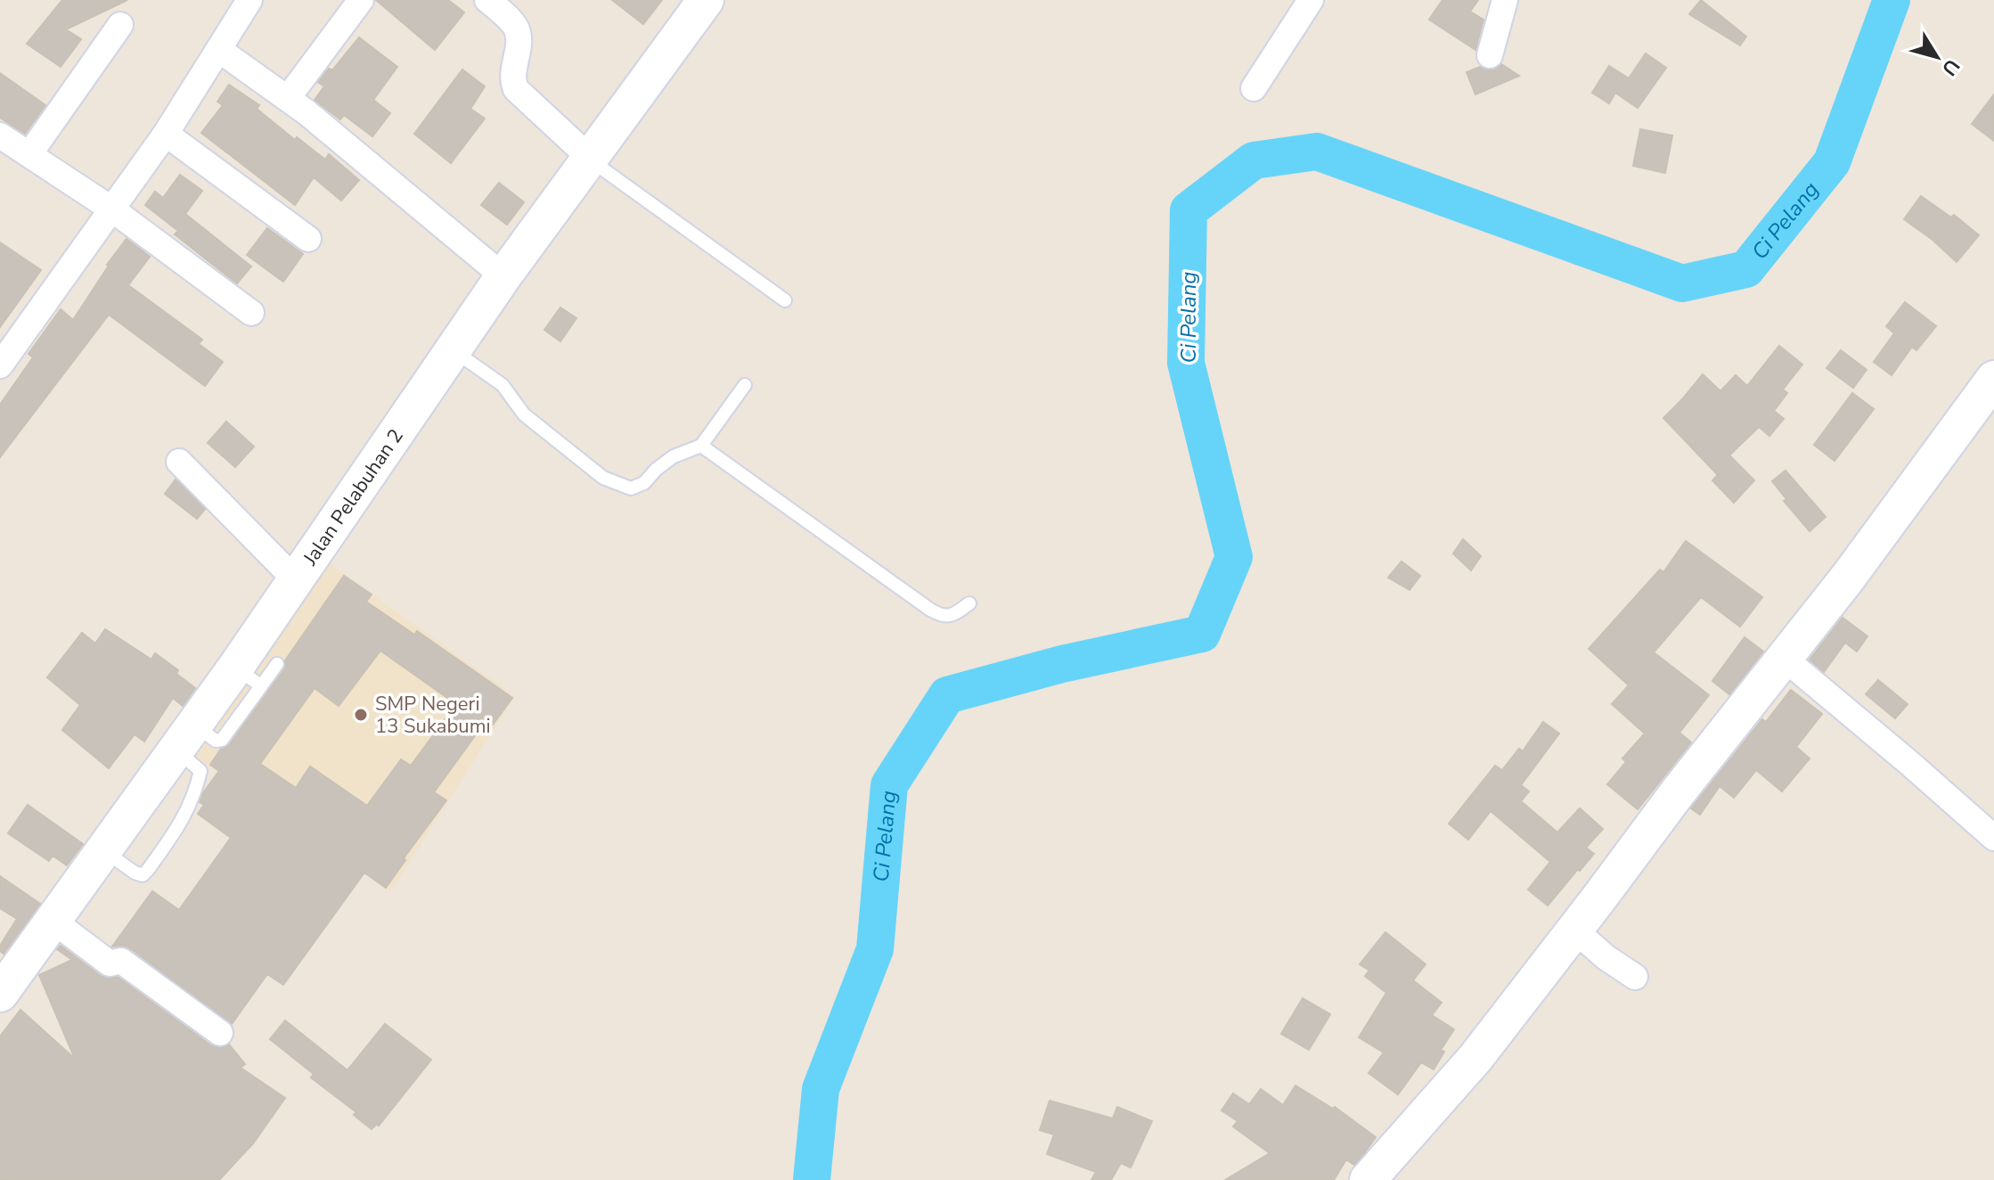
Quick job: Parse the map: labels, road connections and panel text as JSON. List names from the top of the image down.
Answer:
{
  "streets": {
    "main road": ["Jalan Pelabuhan 2"]
  },
  "water": ["Ci Pelang"],
  "places": ["SMP Negeri 13 Sukabumi"],
  "north": "bottom right"
}
